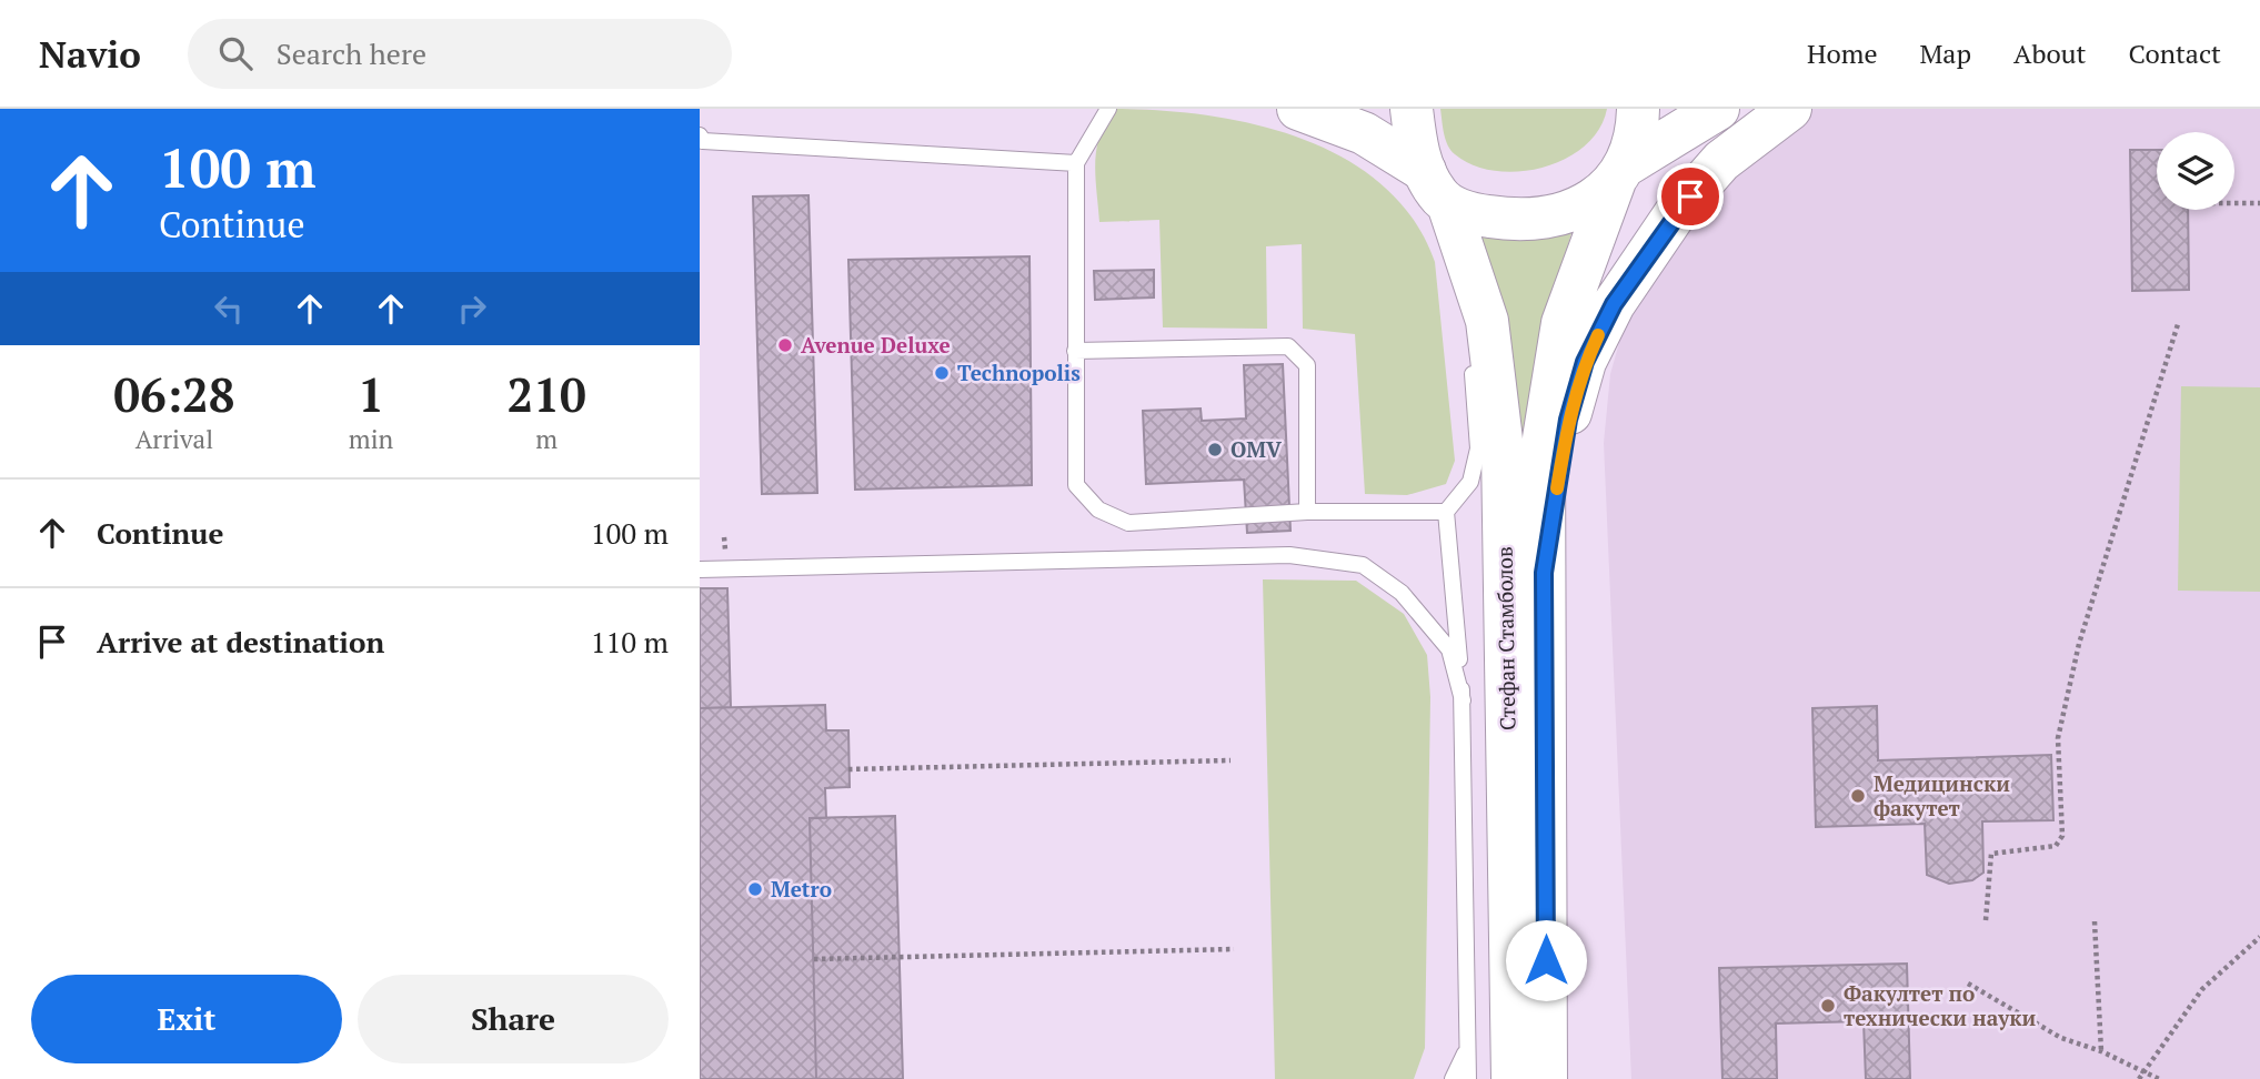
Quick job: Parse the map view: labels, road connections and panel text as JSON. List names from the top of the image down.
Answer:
{
  "streets": {
    "main road": ["Стефан Стамболов"]
  },
  "places": [
    "Avenue Deluxe",
    "Technopolis",
    "OMV",
    "Медицински факутет",
    "Metro",
    "Факултет по технически науки"
  ],
  "page": {
    "header": "Navio",
    "search": "Search here",
    "nav": [
      "Home",
      "Map",
      "About",
      "Contact"
    ],
    "turn": ["100 m", "Continue"],
    "eta": [
      "06:28",
      "Arrival",
      "1",
      "min",
      "210",
      "m"
    ],
    "list": [
      {
        "name": "Continue",
        "value": "100 m"
      },
      {
        "name": "Arrive at destination",
        "value": "110 m"
      }
    ],
    "buttons": ["Exit", "Share"]
  }
}
